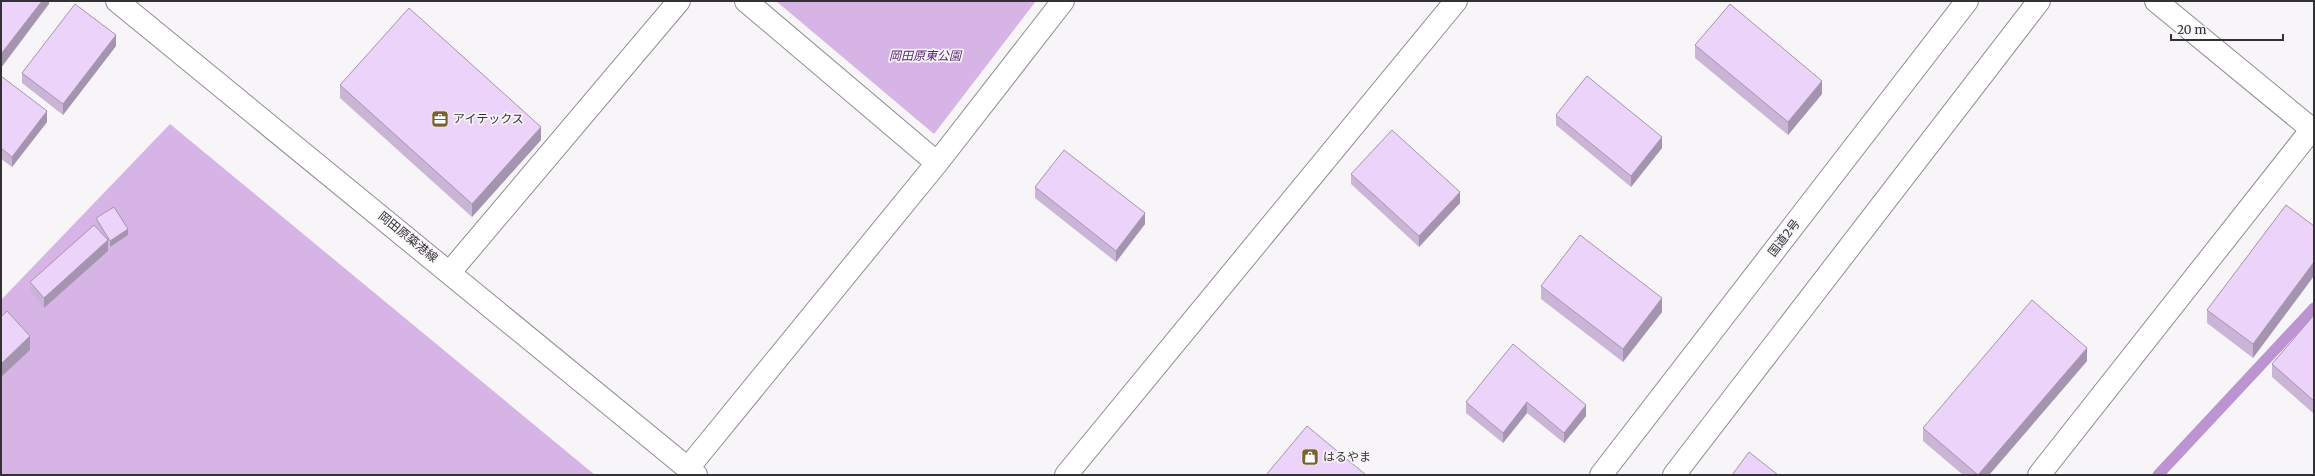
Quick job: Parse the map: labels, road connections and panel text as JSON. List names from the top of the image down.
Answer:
{
  "streets": {
    "main road": ["岡田原築港線", "国道2号"]
  },
  "parks": ["岡田原東公園"],
  "places": {
    "office": ["アイテックス"],
    "shop": ["はるやま"]
  },
  "scale_bar": "20 m"
}
